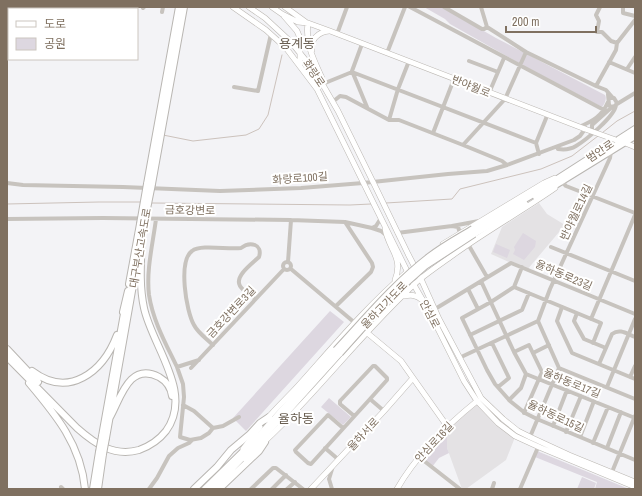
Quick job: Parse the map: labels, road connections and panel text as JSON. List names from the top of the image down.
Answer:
{
  "streets": {
    "highway": ["범안로", "대구부산고속도로", "율하고가도로"],
    "main road": [
      "화랑로",
      "반야월로",
      "안심로",
      "율하서로",
      "안심로16길"
    ],
    "street": [
      "화랑로100길",
      "금호강변로",
      "반야월로14길",
      "율하동로23길",
      "금호강변로3길",
      "율하동로17길",
      "율하동로15길"
    ]
  },
  "crossings": [
    ["화랑로", "안심로"],
    ["반야월로", "범안로"],
    ["반야월로", "화랑로100길"],
    ["범안로", "반야월로14길"],
    ["범안로", "율하고가도로"],
    ["화랑로100길", "안심로"],
    ["반야월로14길", "율하동로23길"],
    ["율하동로23길", "안심로"],
    ["율하동로23길", "율하동로17길"],
    ["안심로", "안심로16길"]
  ],
  "districts": ["용계동", "율하동"],
  "legend": ["도로", "공원"],
  "scale_bar": "200 m"
}
